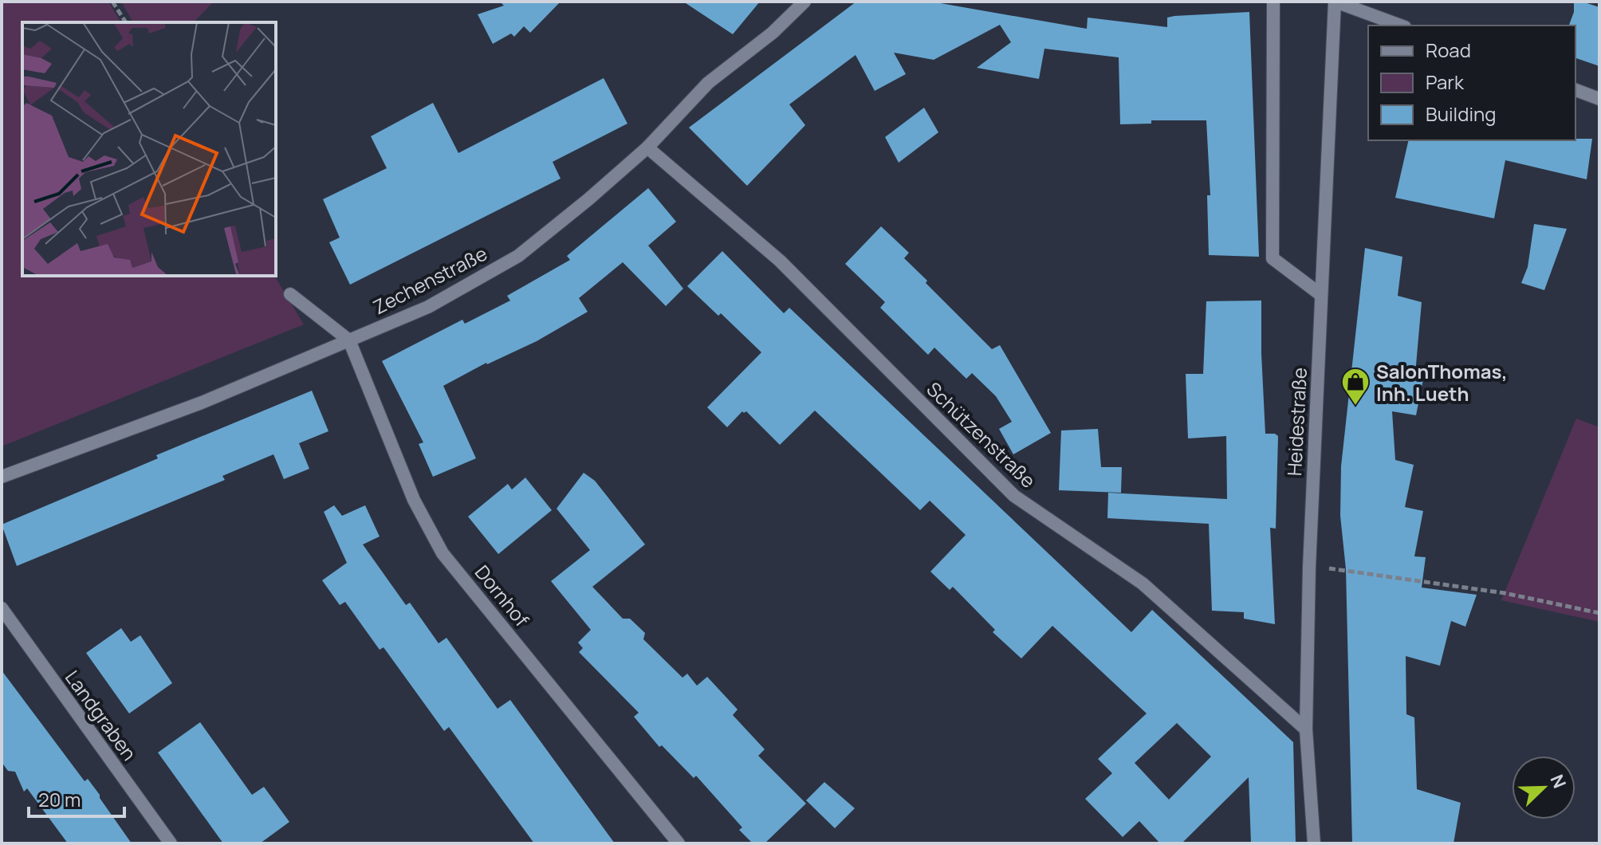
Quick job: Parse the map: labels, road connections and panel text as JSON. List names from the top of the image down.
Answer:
{
  "streets": {
    "street": [
      "Zechenstraße",
      "Heidestraße",
      "Schützenstraße",
      "Dornhof",
      "Landgraben"
    ]
  },
  "crossings": [
    ["Zechenstraße", "Schützenstraße"],
    ["Zechenstraße", "Dornhof"],
    ["Heidestraße", "Schützenstraße"]
  ],
  "places": {
    "shop": ["SalonThomas, Inh. Lueth"]
  },
  "legend": ["Road", "Park", "Building"],
  "scale_bar": "20 m",
  "north": "top right"
}
